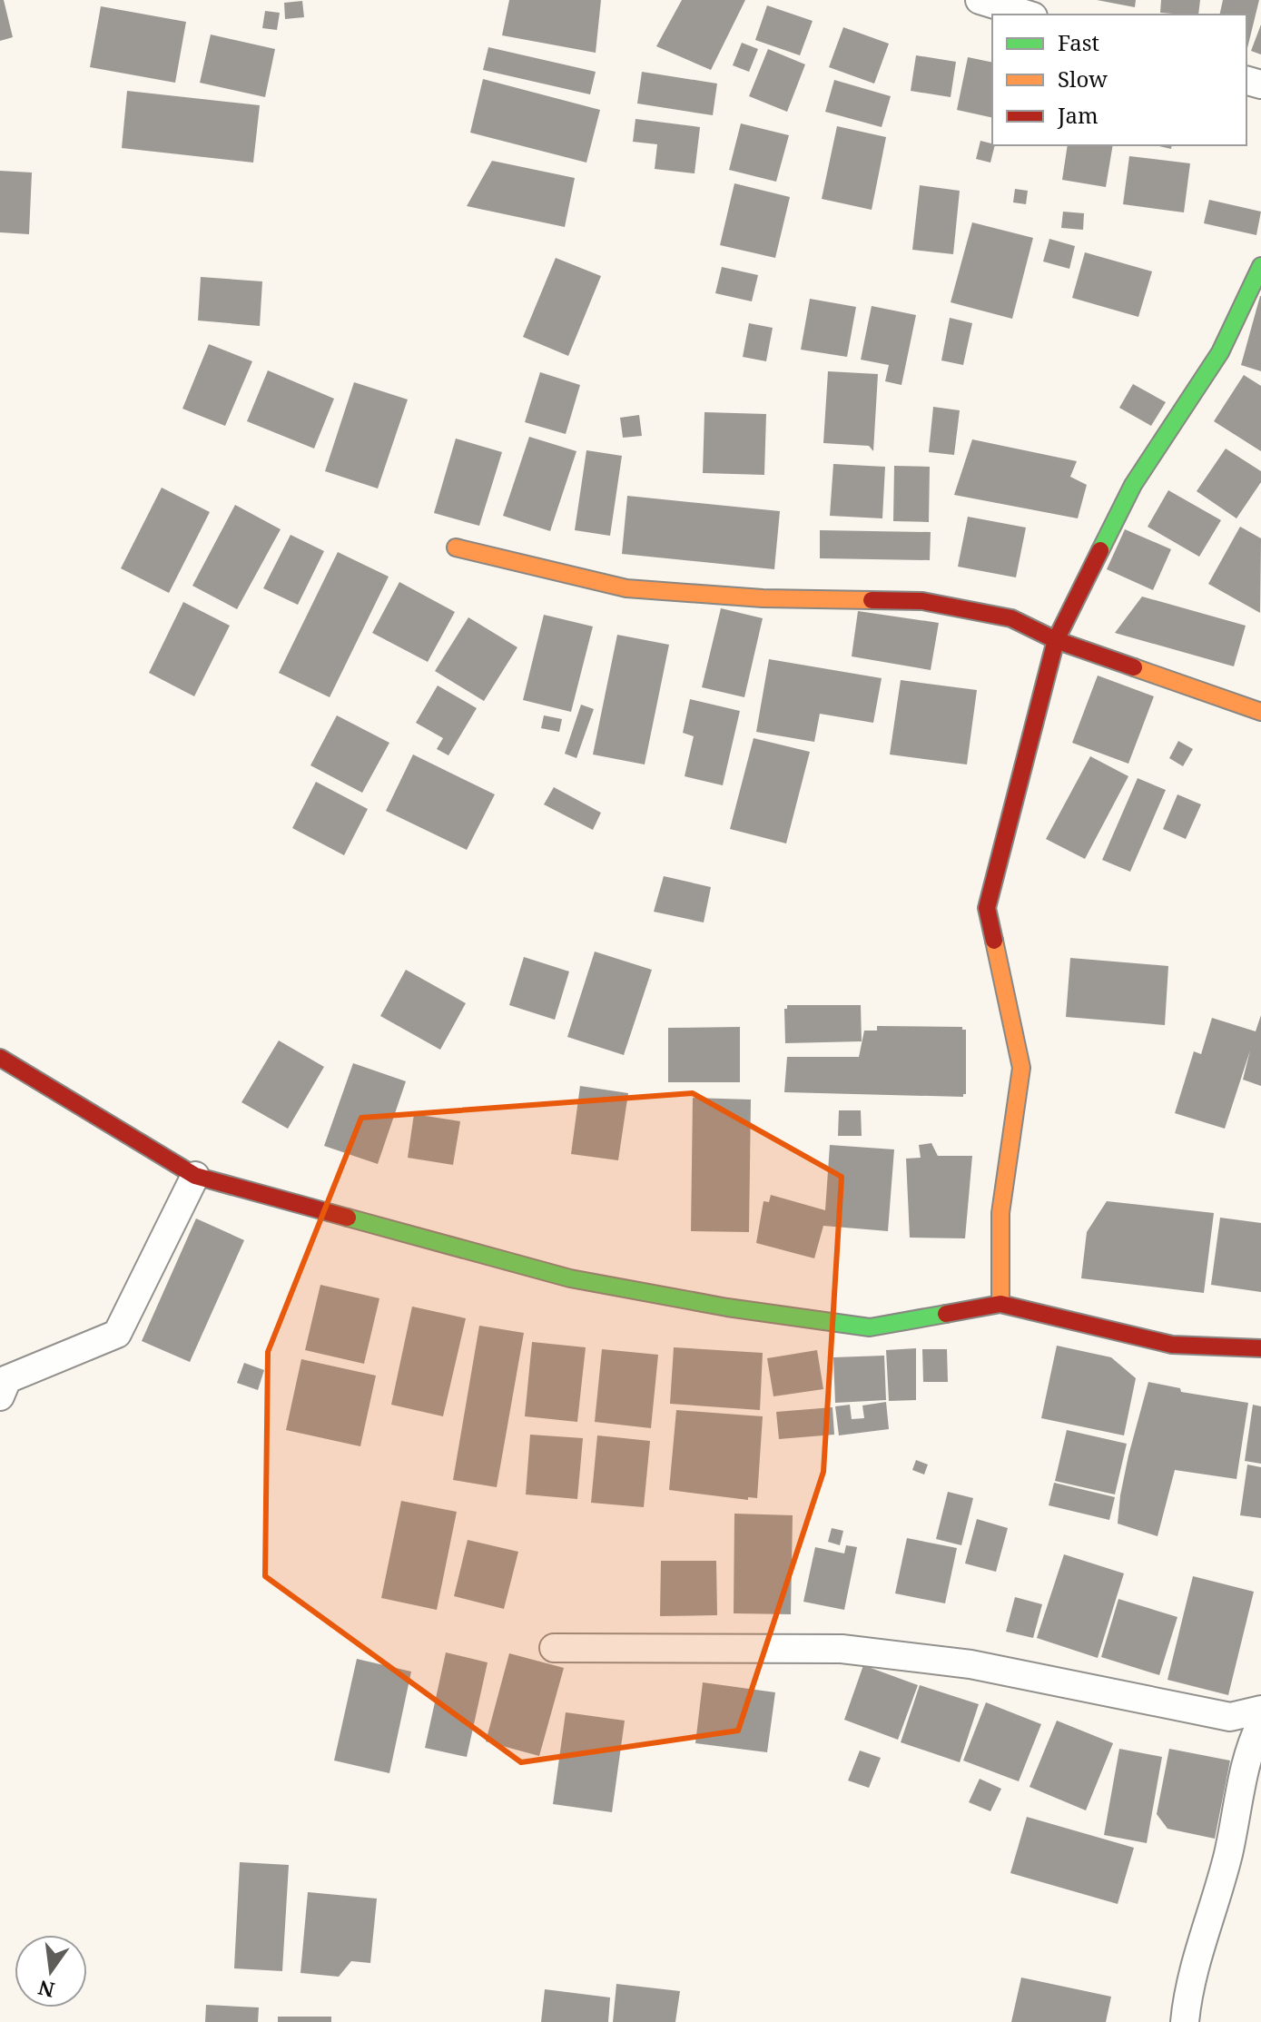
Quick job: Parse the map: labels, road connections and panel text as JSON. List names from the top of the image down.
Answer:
{
  "legend": ["Fast", "Slow", "Jam"],
  "north": "bottom"
}
